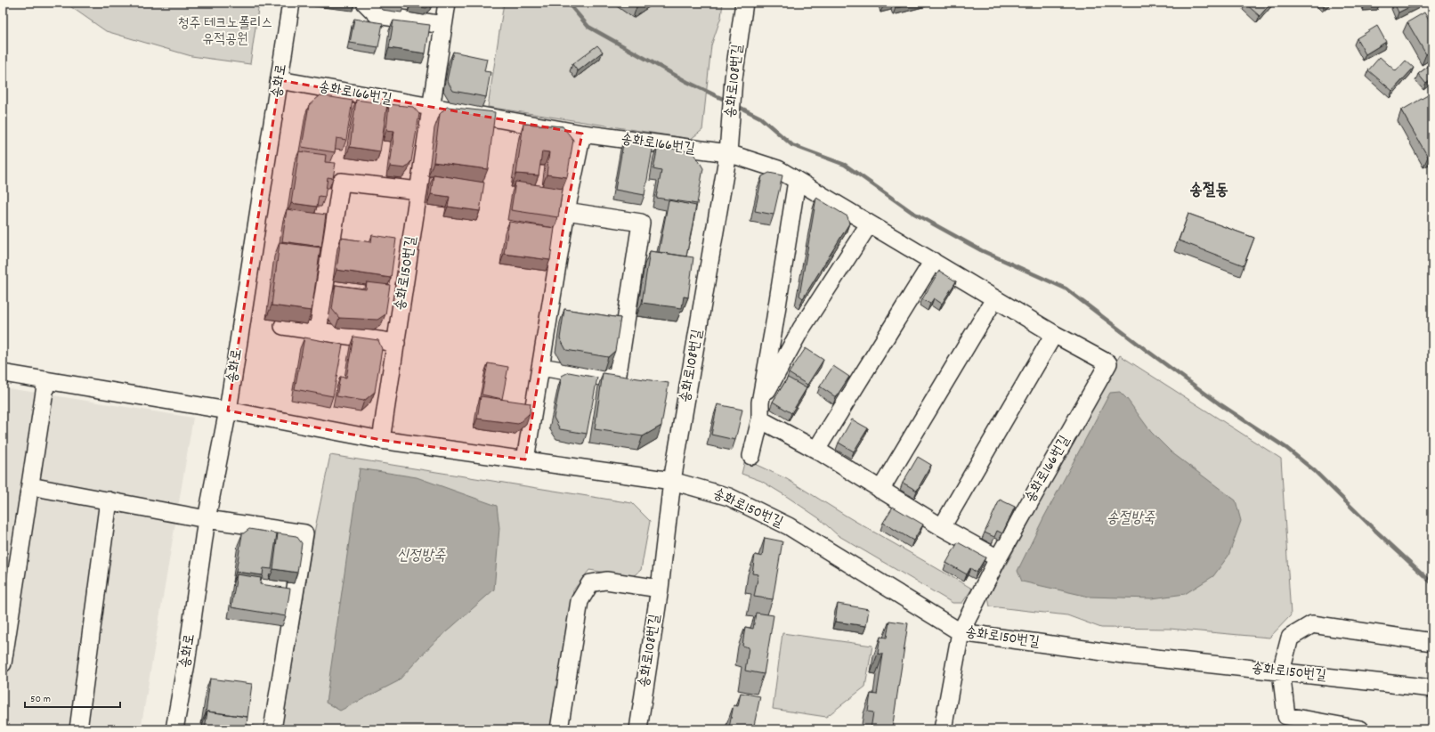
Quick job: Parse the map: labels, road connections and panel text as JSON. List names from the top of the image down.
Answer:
{
  "streets": {
    "street": [
      "송화로",
      "송화로108번길",
      "송화로166번길",
      "송화로150번길"
    ]
  },
  "crossings": [
    ["송화로", "송화로166번길"],
    ["송화로", "송화로150번길"],
    ["송화로108번길", "송화로166번길"],
    ["송화로108번길", "송화로150번길"],
    ["송화로166번길", "송화로150번길"]
  ],
  "districts": ["송절동"],
  "water": ["송절방죽", "신정방죽"],
  "parks": ["청주 테크노폴리스 유적공원"],
  "scale_bar": "50 m"
}
